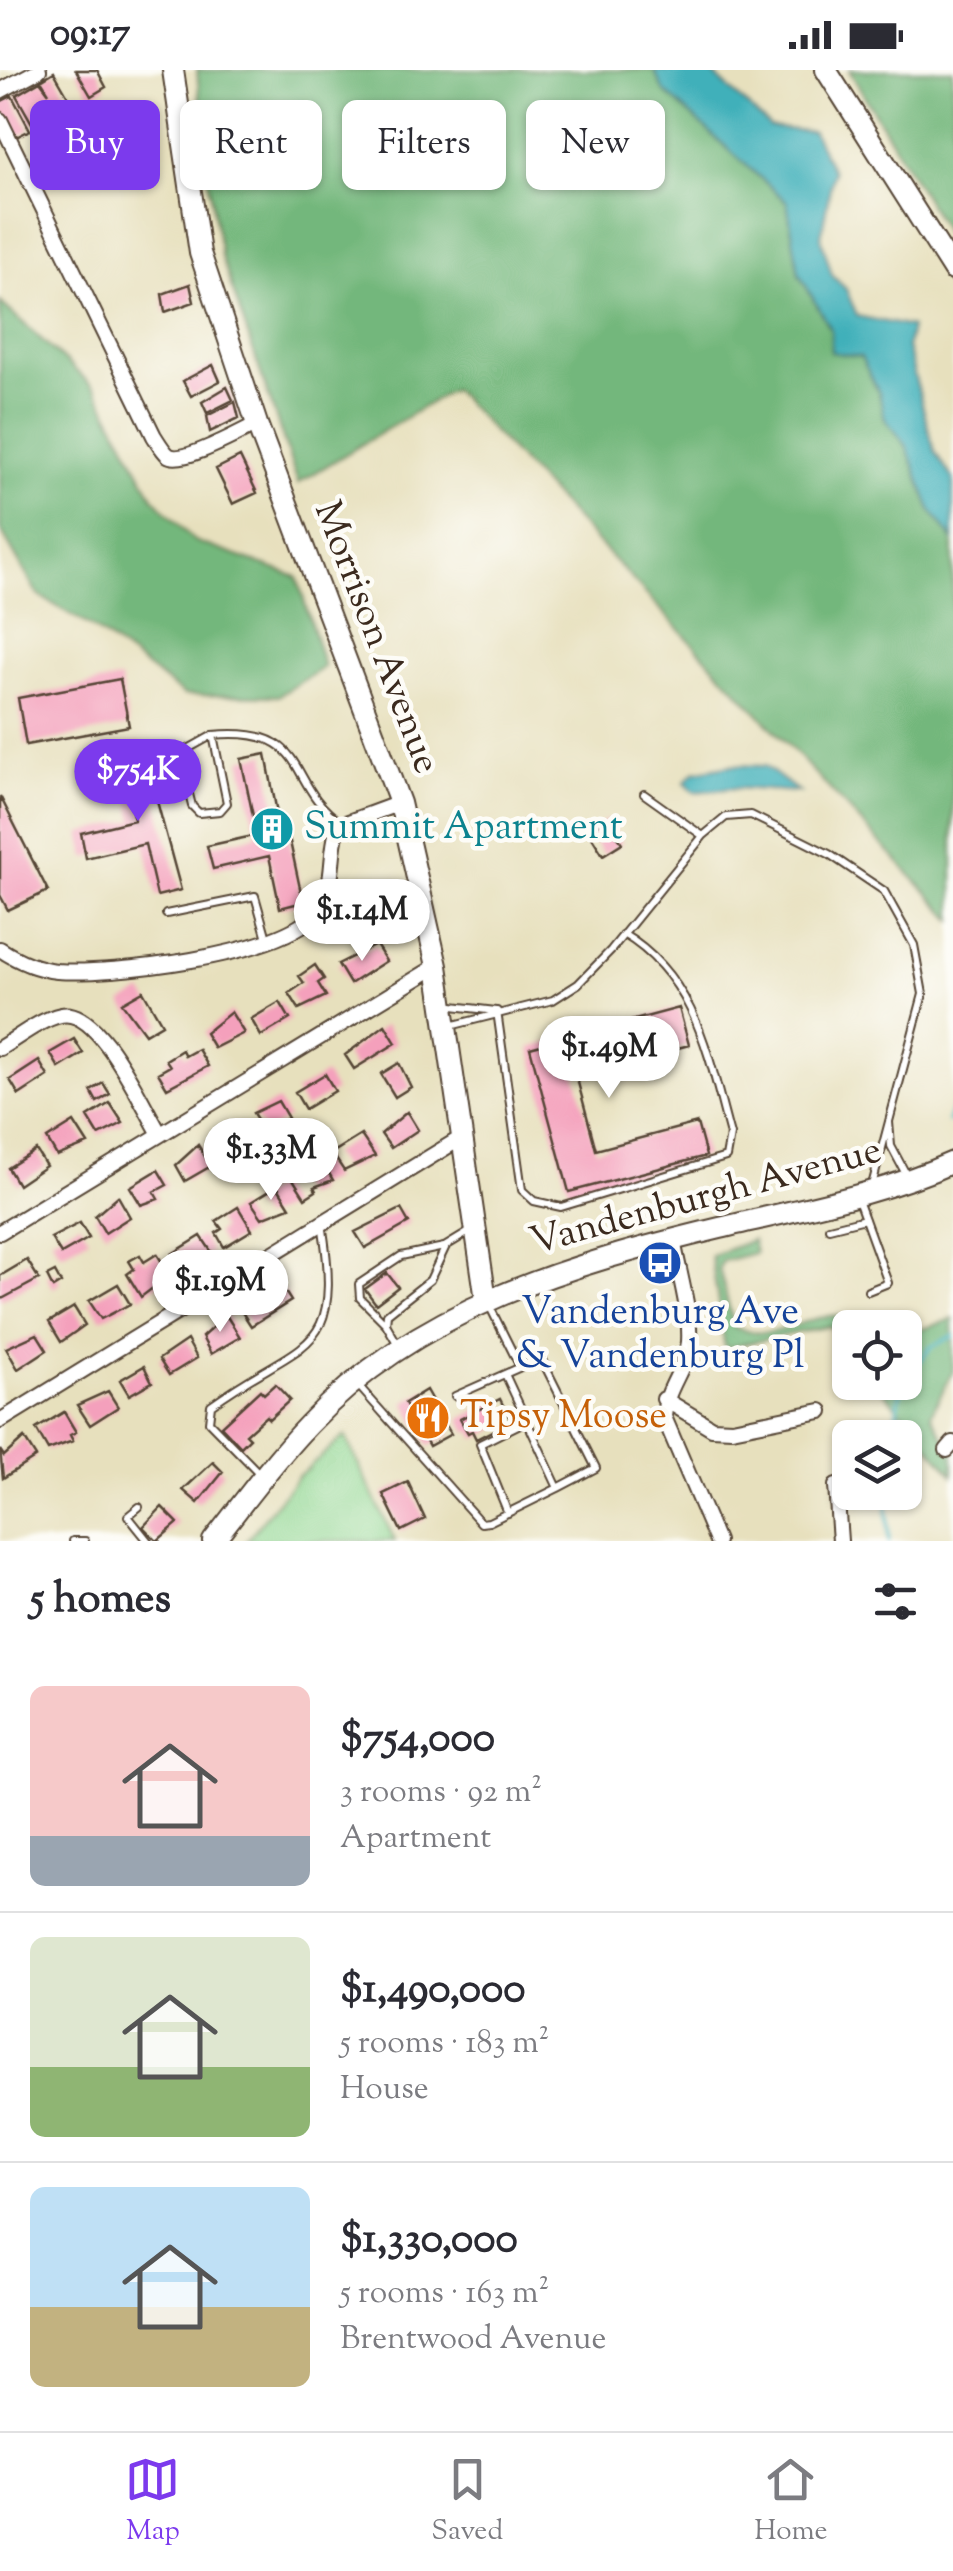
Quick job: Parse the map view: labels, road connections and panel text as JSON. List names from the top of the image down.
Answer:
{
  "streets": {
    "street": ["Morrison Avenue", "Vandenburgh Avenue"]
  },
  "crossings": [
    ["Morrison Avenue", "Vandenburgh Avenue"]
  ],
  "places": {
    "building": ["Summit Apartment"],
    "bus stop": ["Vandenburg Ave & Vandenburg Pl"],
    "restaurant": ["Tipsy Moose"]
  },
  "page": {
    "status": "09:17",
    "chip": [
      "Buy",
      "Rent",
      "Filters",
      "New"
    ],
    "price": [
      "$754K",
      "$1.14M",
      "$1.49M",
      "$1.33M",
      "$1.19M"
    ],
    "heading": "5 homes",
    "list": [
      {
        "name": "$754,000",
        "note": "3 rooms · 92 m² · Apartment"
      },
      {
        "name": "$1,490,000",
        "note": "5 rooms · 183 m² · House"
      },
      {
        "name": "$1,330,000",
        "note": "5 rooms · 163 m² · Brentwood Avenue"
      }
    ],
    "tabs": ["Map", "Saved", "Home"]
  }
}
